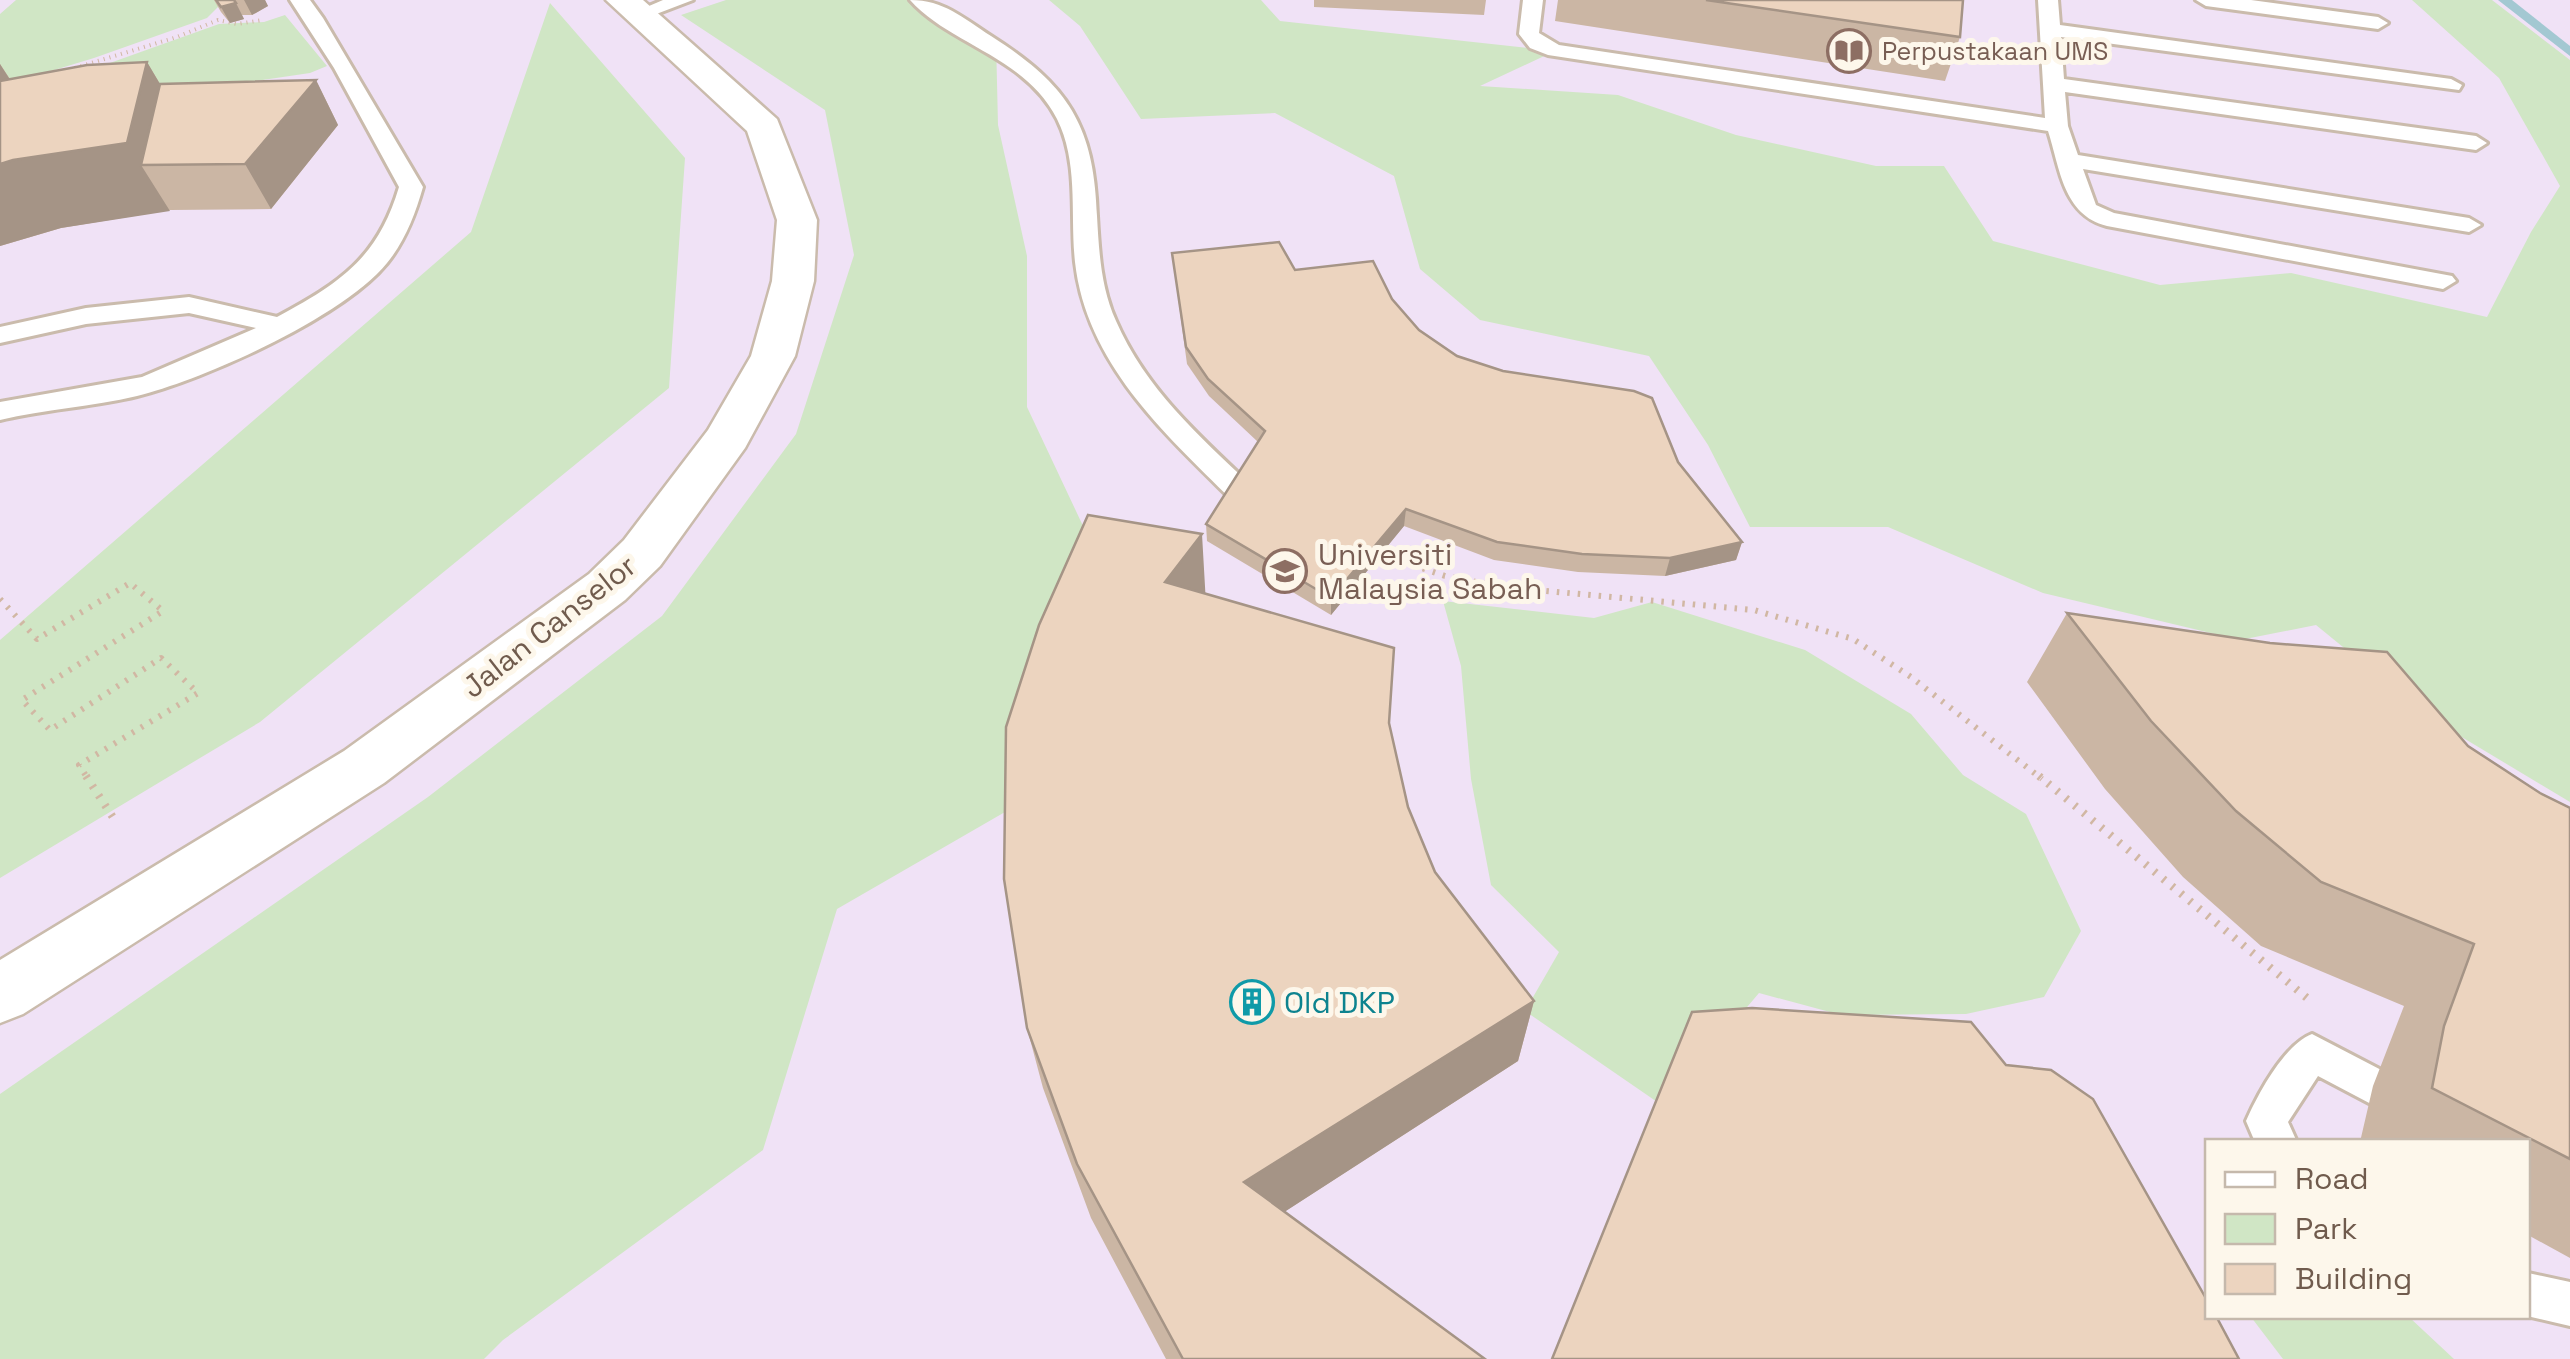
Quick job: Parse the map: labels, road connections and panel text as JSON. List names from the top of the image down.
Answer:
{
  "streets": {
    "street": ["Jalan Canselor"]
  },
  "places": {
    "library": ["Perpustakaan UMS"],
    "school or university": ["Universiti Malaysia Sabah"],
    "building": ["Old DKP"]
  },
  "legend": ["Road", "Park", "Building"]
}
